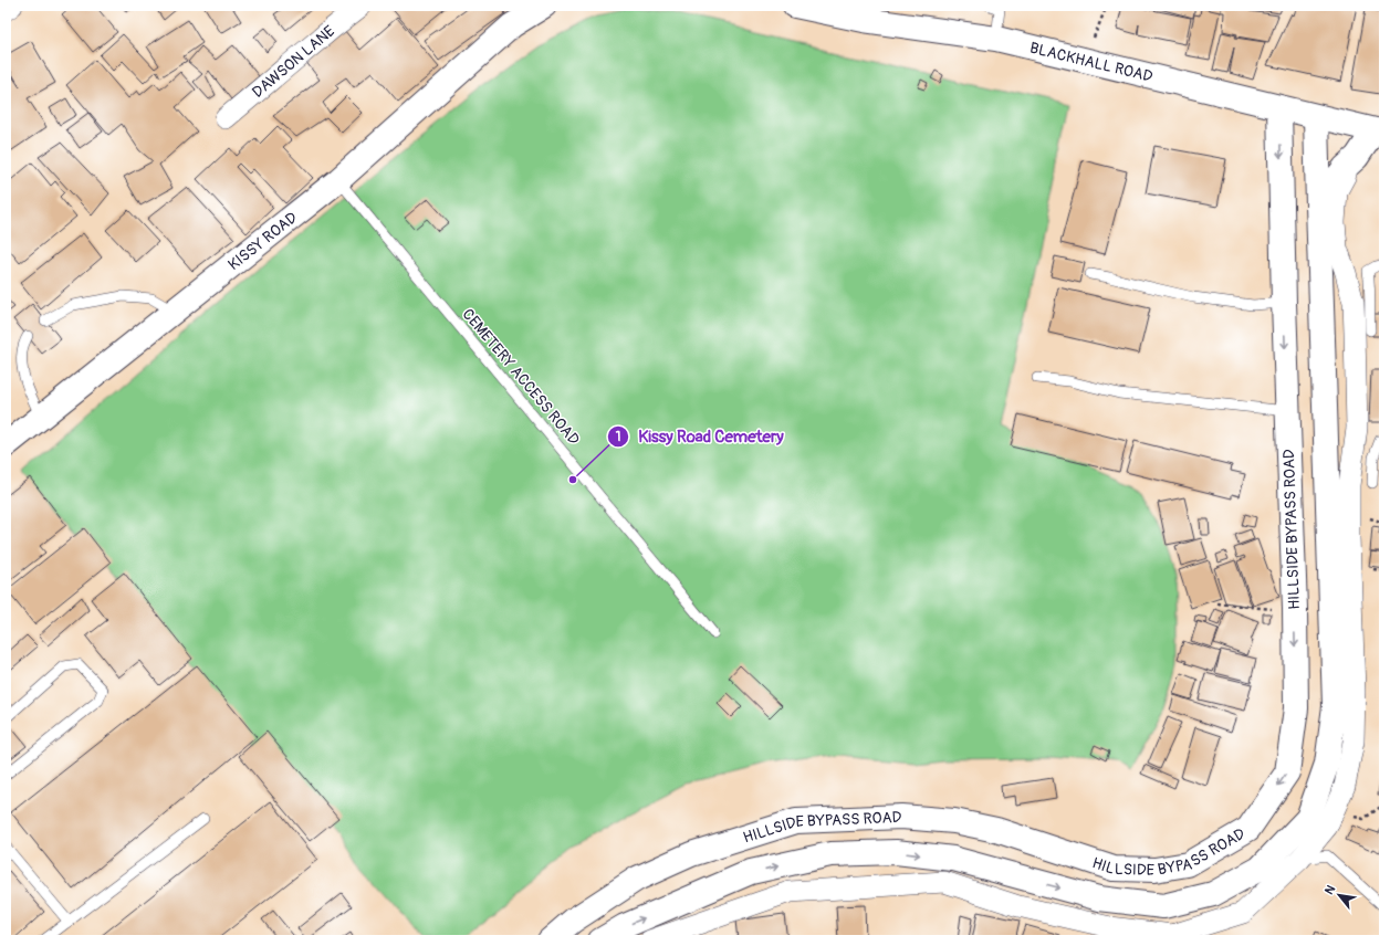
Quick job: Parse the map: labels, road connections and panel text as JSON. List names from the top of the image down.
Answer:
{
  "streets": {
    "street": [
      "DAWSON LANE",
      "BLACKHALL ROAD",
      "KISSY ROAD",
      "HILLSIDE BYPASS ROAD"
    ],
    "lane": ["CEMETERY ACCESS ROAD"]
  },
  "crossings": [
    ["BLACKHALL ROAD", "HILLSIDE BYPASS ROAD"],
    ["KISSY ROAD", "CEMETERY ACCESS ROAD"]
  ],
  "places": ["Kissy Road Cemetery"],
  "north": "top left"
}
